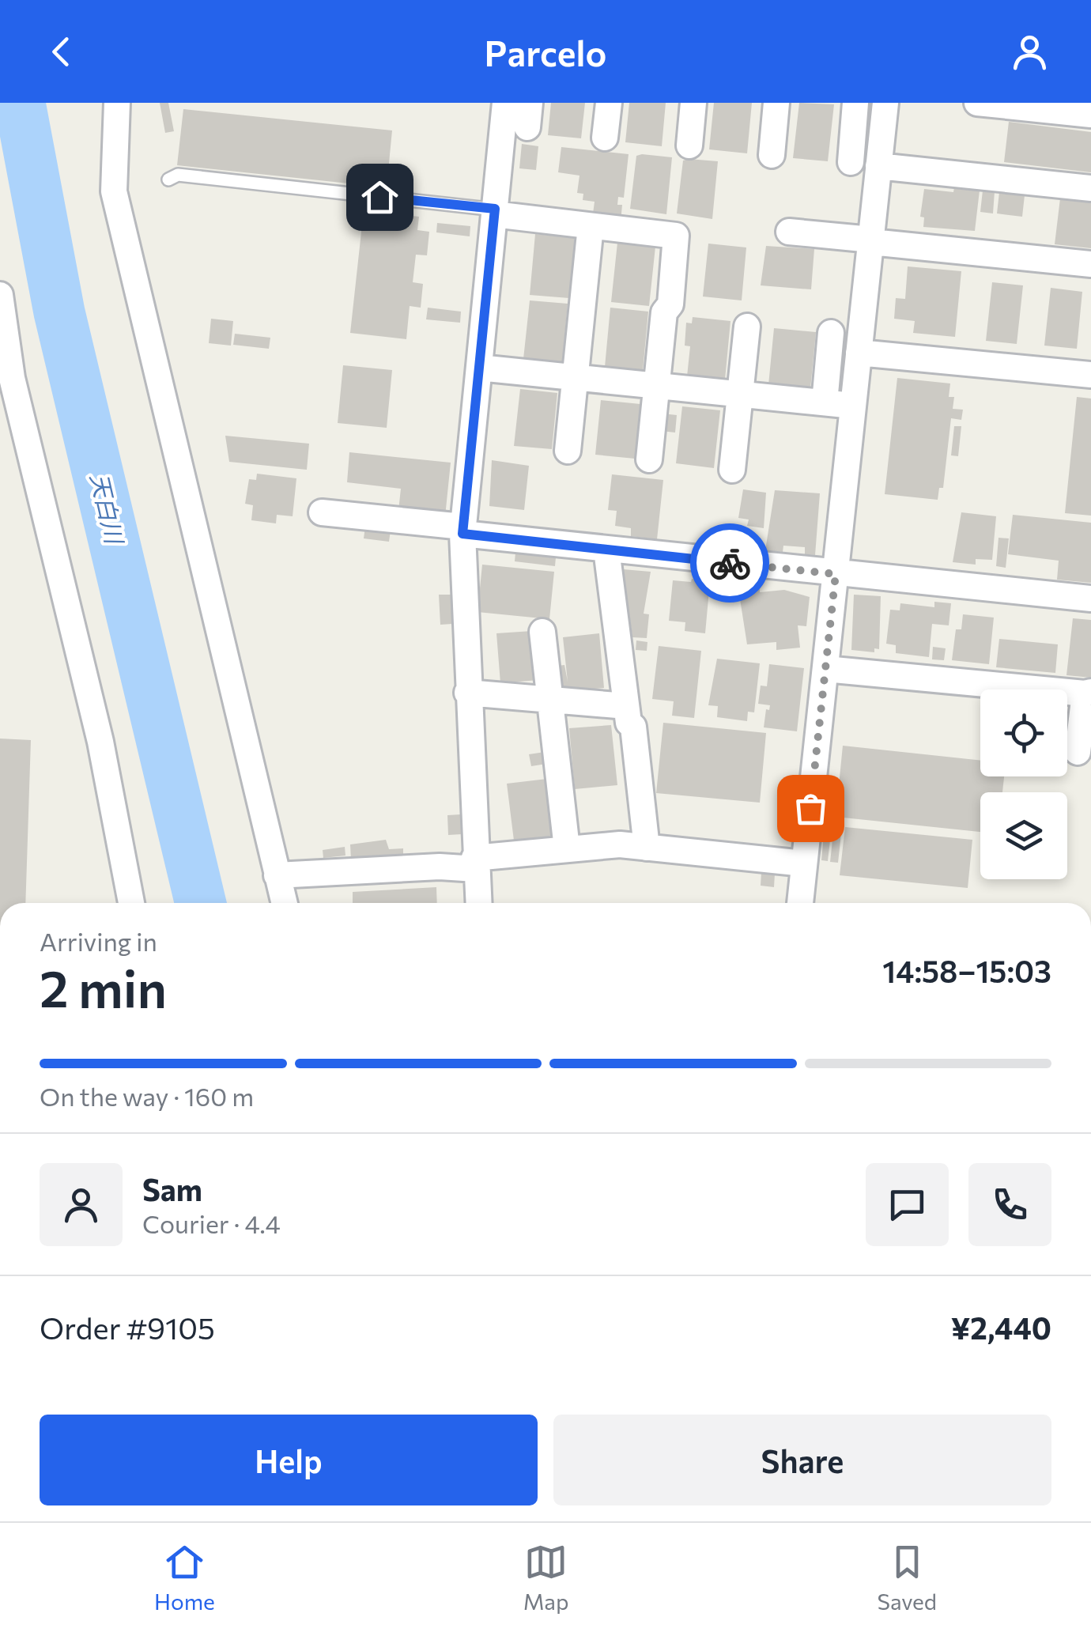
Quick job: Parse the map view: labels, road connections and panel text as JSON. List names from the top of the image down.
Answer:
{
  "water": ["天白川"],
  "page": {
    "header": "Parcelo",
    "heading": ["2 min", "Arriving in", "14:58–15:03"],
    "panel": [
      "Sam",
      "Courier · 4.4",
      "Order #9105",
      "¥2,440"
    ],
    "bar": "On the way · 160 m",
    "buttons": ["Help", "Share"],
    "tabs": ["Home", "Map", "Saved"]
  }
}
